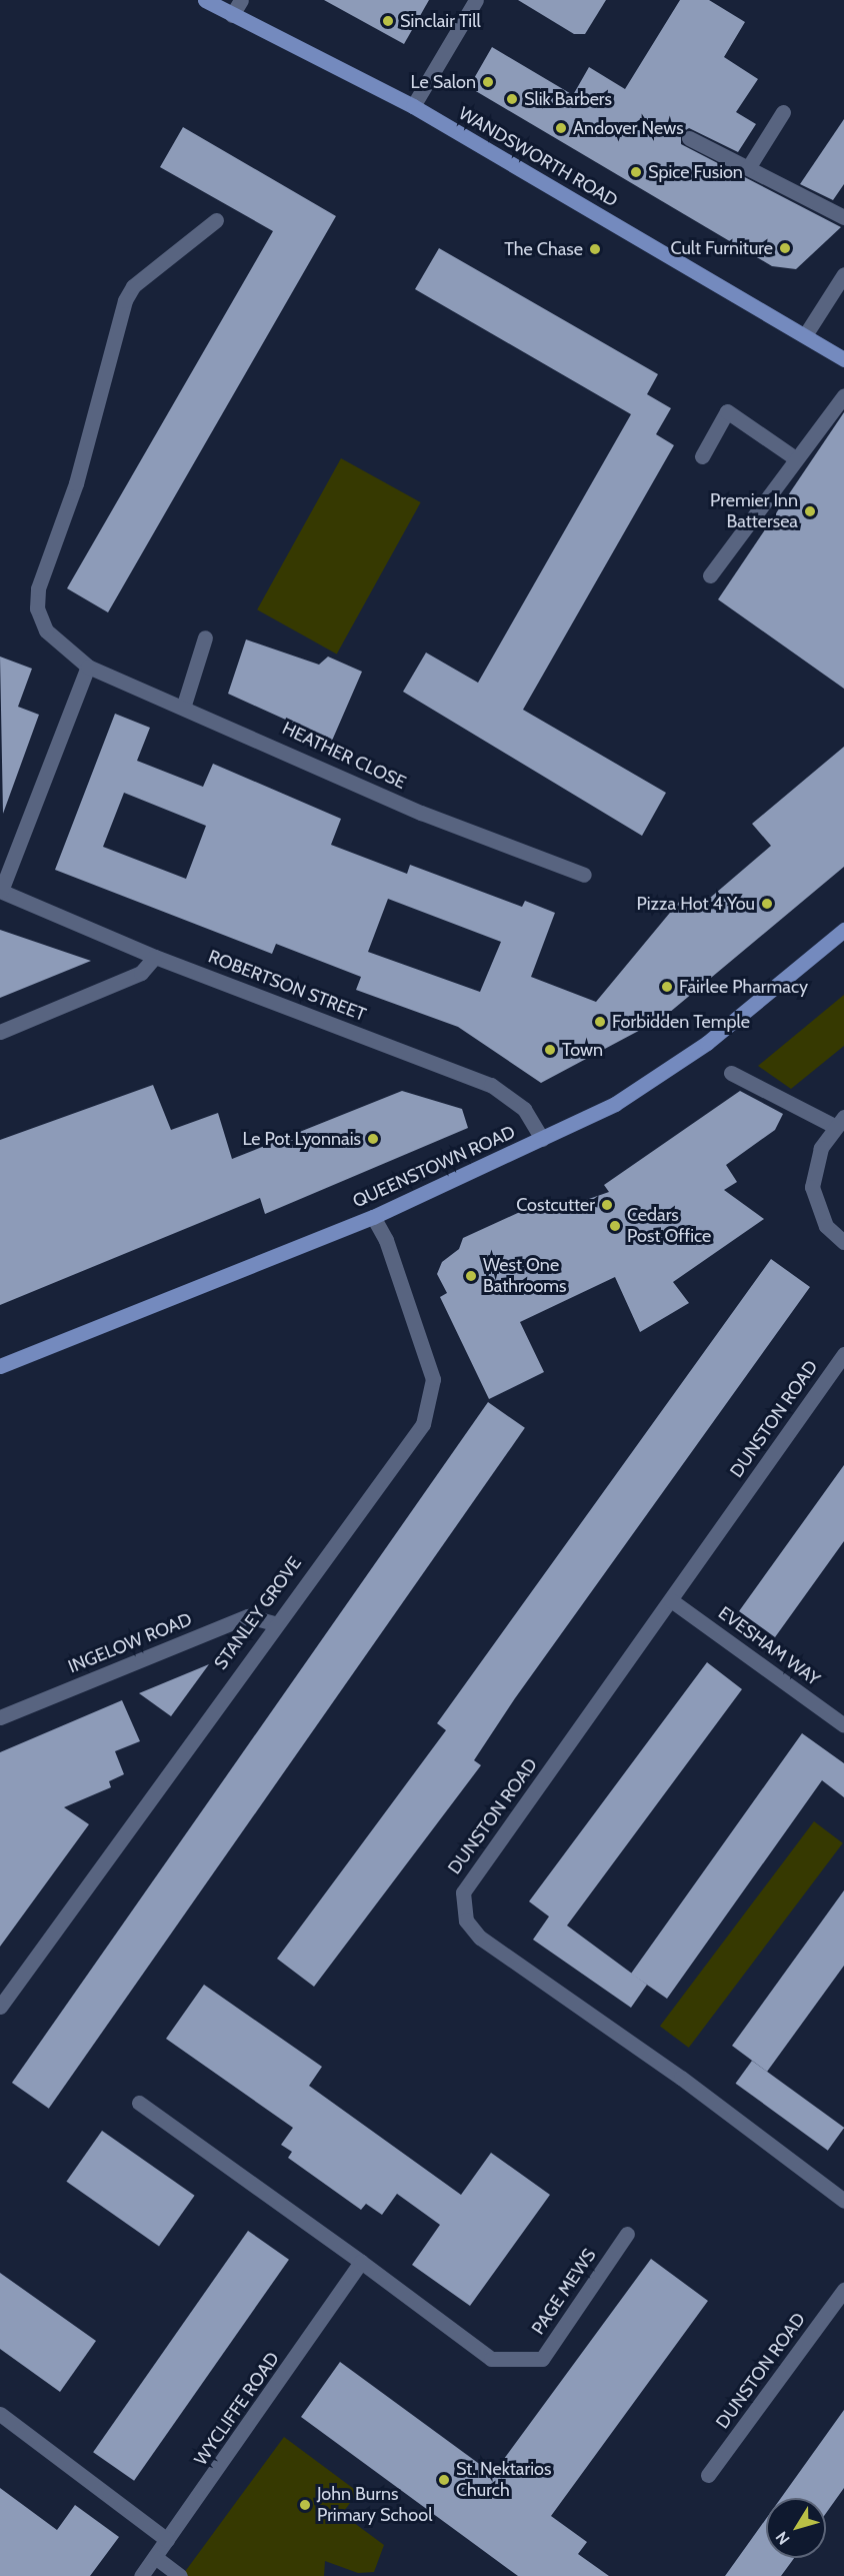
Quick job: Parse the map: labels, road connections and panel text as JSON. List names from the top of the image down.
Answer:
{
  "streets": {
    "main road": ["WANDSWORTH ROAD", "QUEENSTOWN ROAD"],
    "street": [
      "HEATHER CLOSE",
      "ROBERTSON STREET",
      "DUNSTON ROAD",
      "STANLEY GROVE",
      "INGELOW ROAD",
      "EVESHAM WAY",
      "PAGE MEWS",
      "WYCLIFFE ROAD"
    ]
  },
  "crossings": [
    ["ROBERTSON STREET", "QUEENSTOWN ROAD"],
    ["QUEENSTOWN ROAD", "STANLEY GROVE"],
    ["DUNSTON ROAD", "EVESHAM WAY"],
    ["STANLEY GROVE", "INGELOW ROAD"],
    ["PAGE MEWS", "WYCLIFFE ROAD"]
  ],
  "places": [
    "Sinclair Till",
    "Le Salon",
    "Slik Barbers",
    "Andover News",
    "Spice Fusion",
    "Cult Furniture",
    "The Chase",
    "Premier Inn Battersea",
    "Pizza Hot 4 You",
    "Fairlee Pharmacy",
    "Forbidden Temple",
    "Town",
    "Le Pot Lyonnais",
    "Costcutter",
    "Cedars Post Office",
    "West One Bathrooms",
    "St. Nektarios Church",
    "John Burns Primary School"
  ],
  "north": "bottom left"
}
